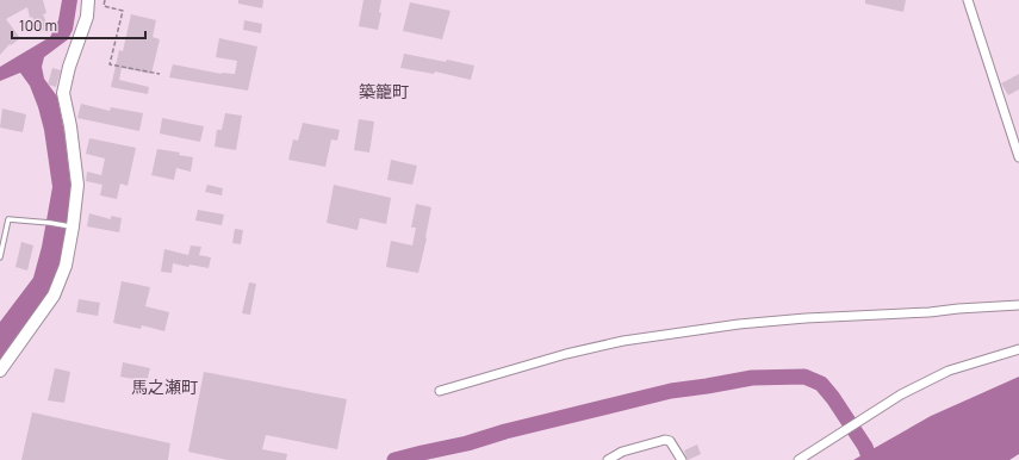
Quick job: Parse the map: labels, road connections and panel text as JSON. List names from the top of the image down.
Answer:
{
  "districts": ["築籠町", "馬之瀬町"],
  "scale_bar": "100 m"
}
